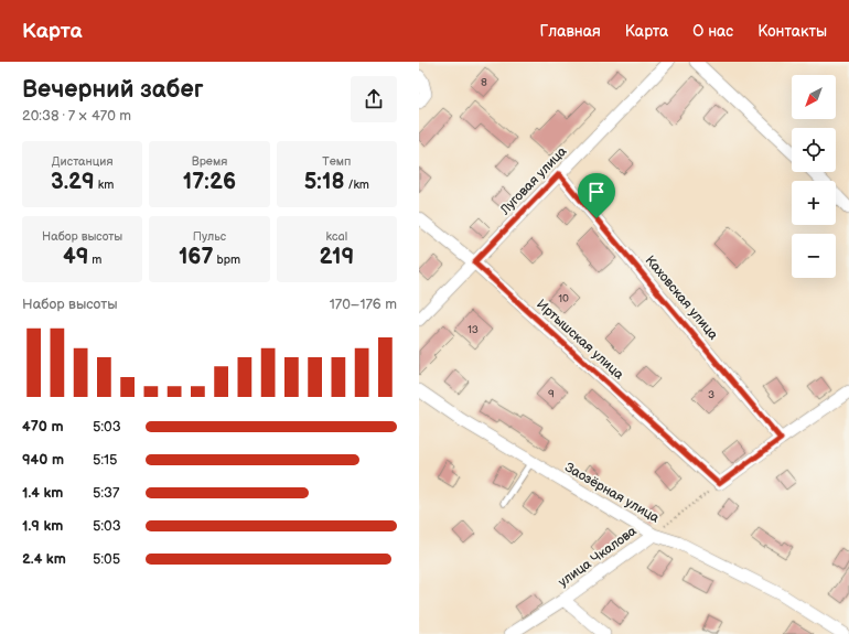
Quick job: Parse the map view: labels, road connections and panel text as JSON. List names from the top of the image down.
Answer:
{
  "streets": {
    "street": [
      "Луговая улица",
      "Каховская улица",
      "Иртышская улица",
      "Заозёрная улица",
      "улица Чкалова"
    ]
  },
  "crossings": [
    ["Луговая улица", "Каховская улица"],
    ["Луговая улица", "Иртышская улица"],
    ["Иртышская улица", "улица Чкалова"],
    ["Заозёрная улица", "улица Чкалова"]
  ],
  "house_numbers": [
    "8",
    "10",
    "13",
    "9",
    "3"
  ],
  "north": "bottom left",
  "page": {
    "header": "Карта",
    "nav": [
      "Главная",
      "Карта",
      "О нас",
      "Контакты"
    ],
    "heading": ["Вечерний забег", "20:38 · 7 × 470 m"],
    "map_buttons": ["+", "−"],
    "stats": [
      ["Дистанция", "3.29 km"],
      ["Время", "17:26"],
      ["Темп", "5:18 /km"],
      ["Набор высоты", "49 m"],
      ["Пульс", "167 bpm"],
      ["kcal", "219"]
    ],
    "chart": ["Набор высоты", "170–176 m"],
    "list": [
      {
        "name": "470 m",
        "note": "5:03"
      },
      {
        "name": "940 m",
        "note": "5:15"
      },
      {
        "name": "1.4 km",
        "note": "5:37"
      },
      {
        "name": "1.9 km",
        "note": "5:03"
      },
      {
        "name": "2.4 km",
        "note": "5:05"
      }
    ]
  }
}
